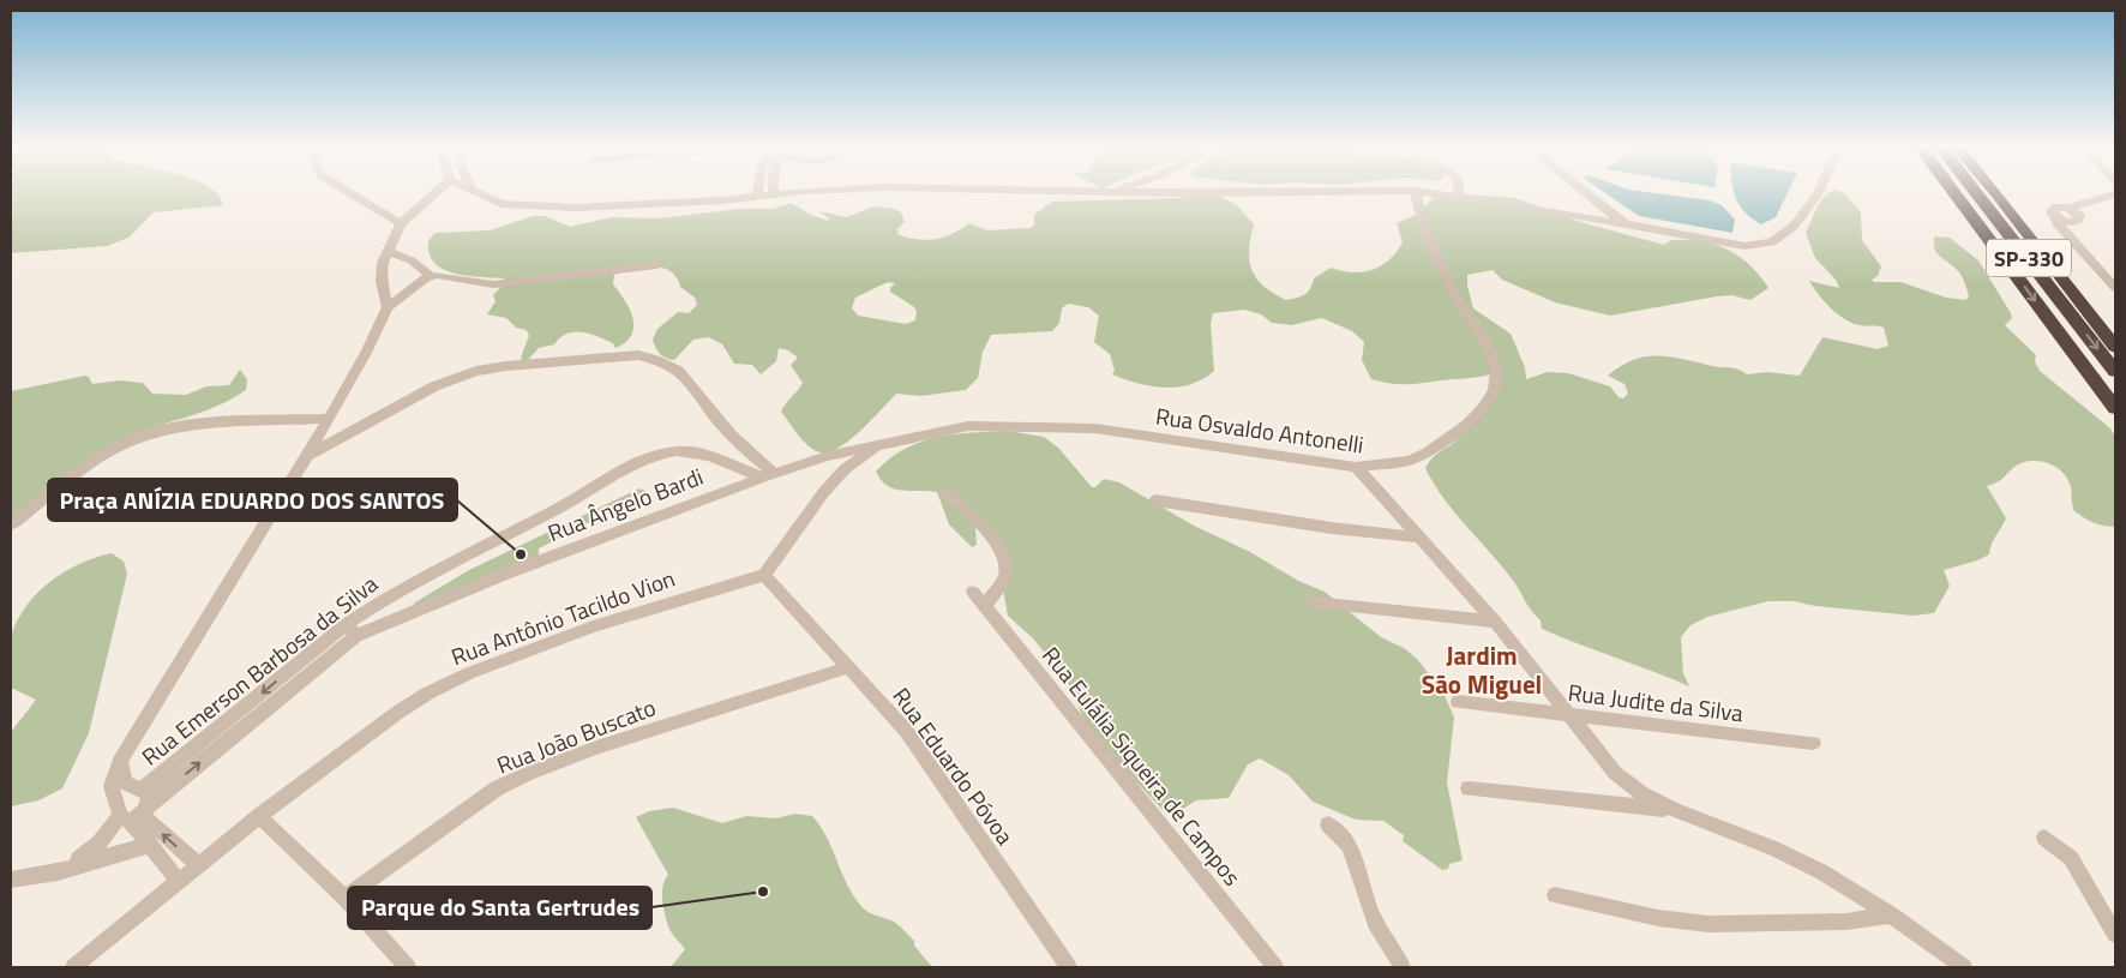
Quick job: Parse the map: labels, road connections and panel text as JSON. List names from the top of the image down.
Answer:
{
  "streets": {
    "highway": ["SP-330"],
    "street": [
      "Rua Osvaldo Antonelli",
      "Rua Ângelo Bardi",
      "Rua Antônio Tacildo Vion",
      "Rua Emerson Barbosa da Silva",
      "Rua Judite da Silva",
      "Rua João Buscato",
      "Rua Eduardo Póvoa",
      "Rua Eulália Siqueira de Campos"
    ]
  },
  "crossings": [
    ["Rua Osvaldo Antonelli", "Rua Ângelo Bardi"],
    ["Rua Ângelo Bardi", "Rua Emerson Barbosa da Silva"],
    ["Rua Antônio Tacildo Vion", "Rua Eduardo Póvoa"],
    ["Rua João Buscato", "Rua Eduardo Póvoa"]
  ],
  "districts": ["Jardim São Miguel"],
  "places": ["Praça ANÍZIA EDUARDO DOS SANTOS", "Parque do Santa Gertrudes"]
}
